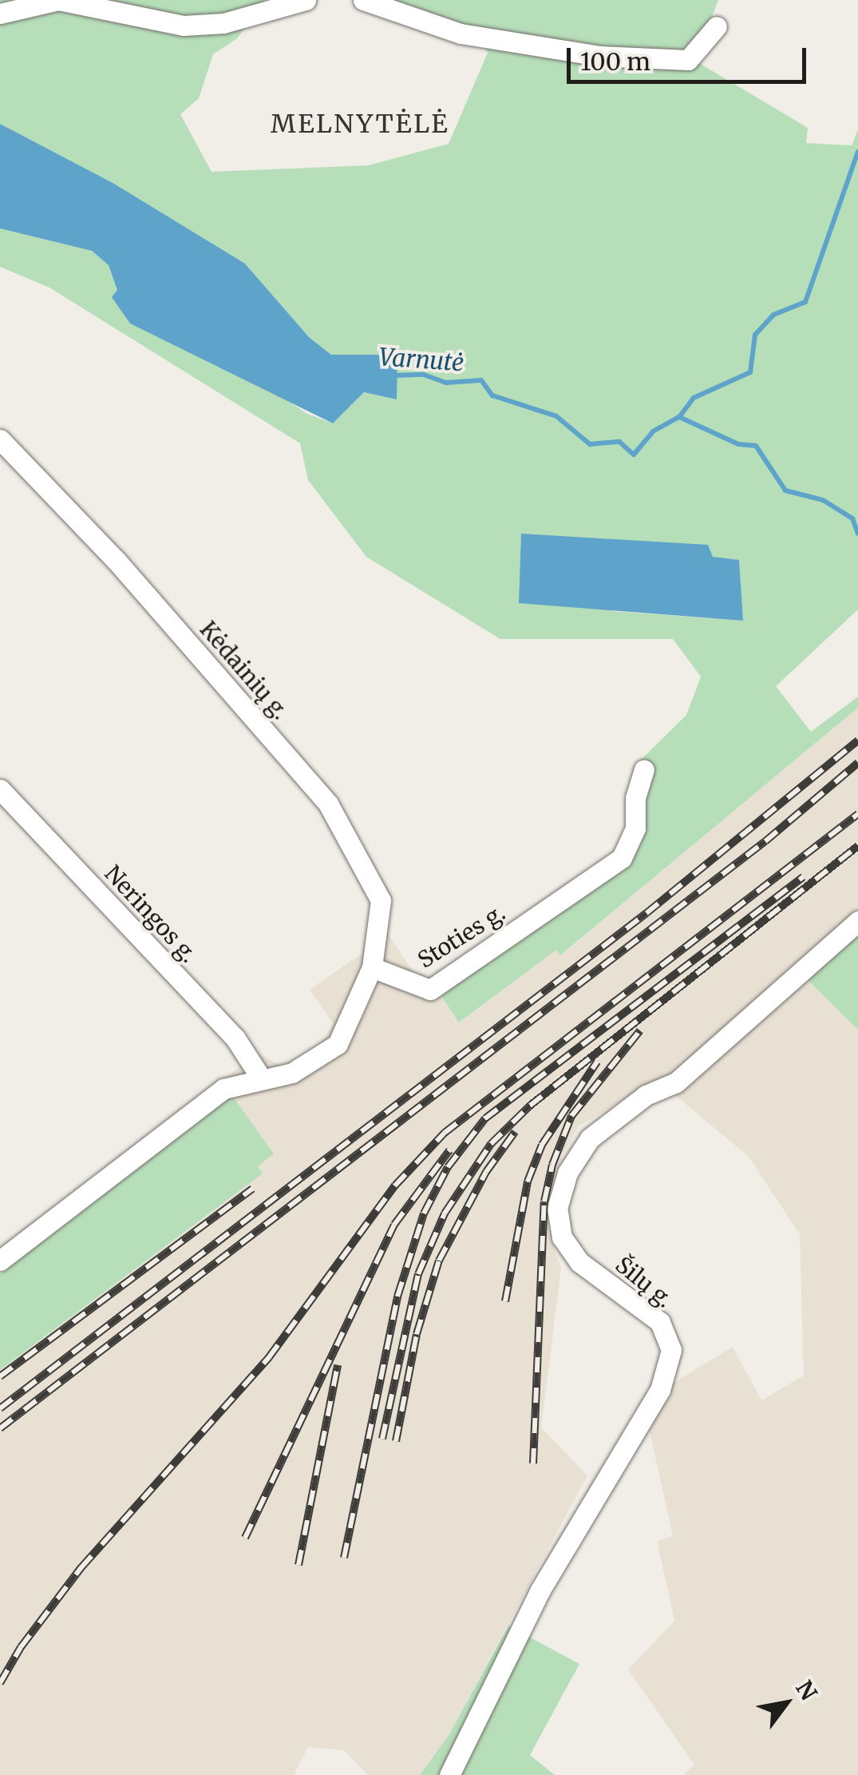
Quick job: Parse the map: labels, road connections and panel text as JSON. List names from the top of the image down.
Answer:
{
  "streets": {
    "street": [
      "Kėdainių g.",
      "Neringos g.",
      "Stoties g.",
      "Šilų g."
    ]
  },
  "crossings": [
    ["Kėdainių g.", "Stoties g."]
  ],
  "districts": ["MELNYTĖLĖ"],
  "water": ["Varnutė"],
  "scale_bar": "100 m",
  "north": "top right"
}
